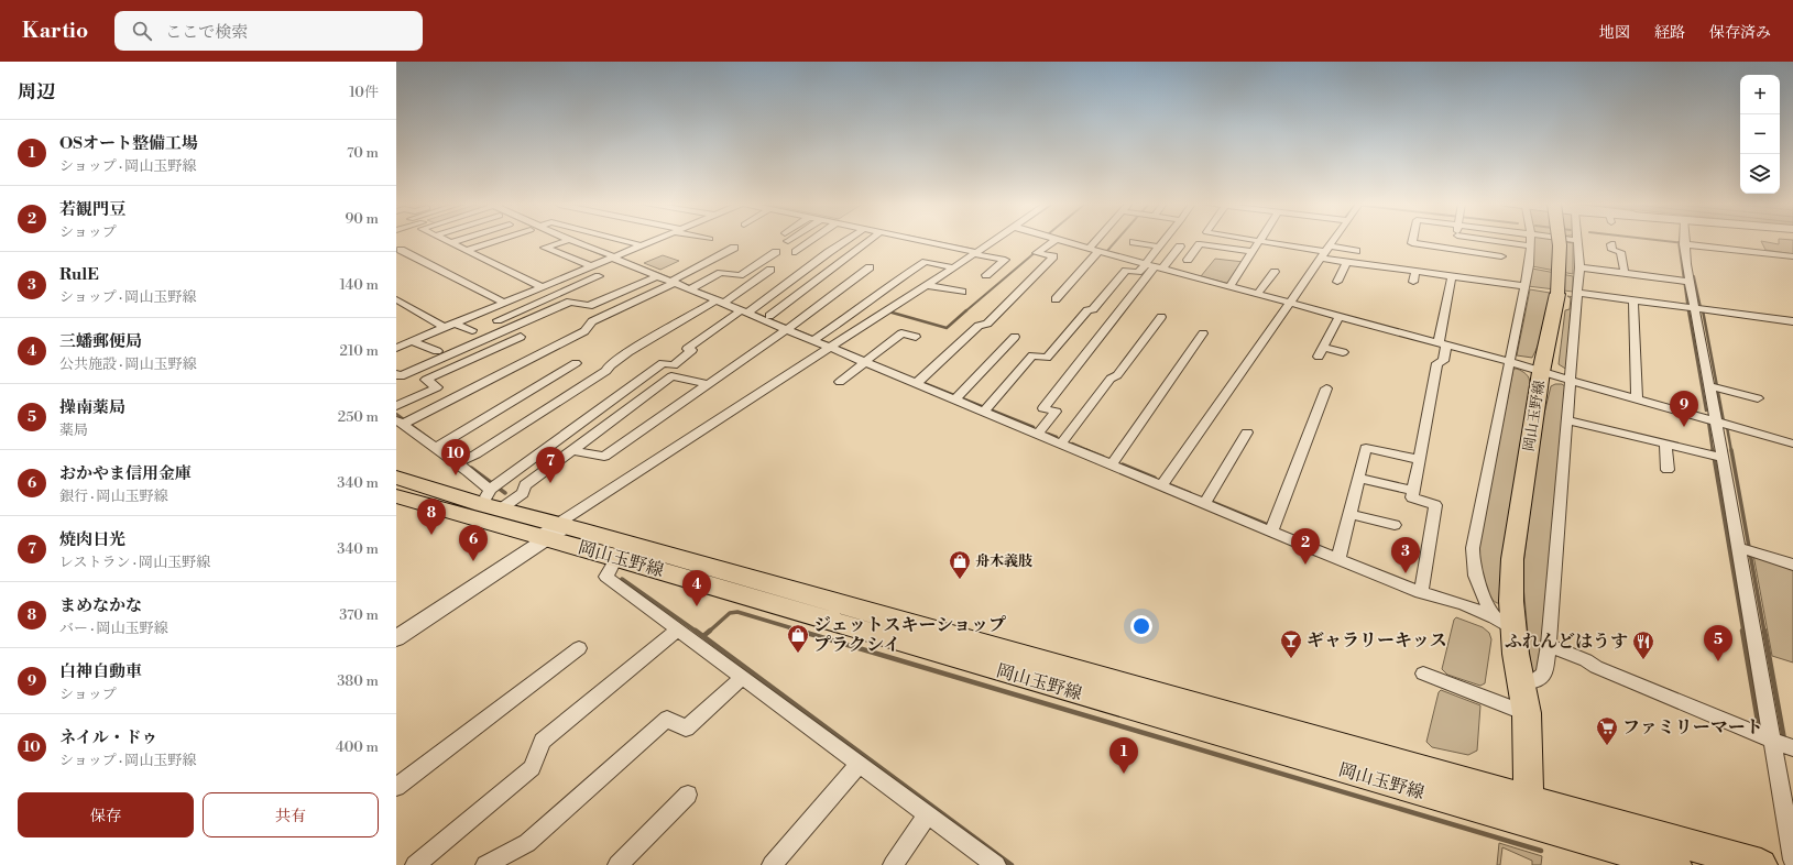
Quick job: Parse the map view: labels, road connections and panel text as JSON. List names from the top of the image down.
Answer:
{
  "streets": {
    "main road": ["岡山玉野線"]
  },
  "places": {
    "shop": ["舟木義肢", "ジェットスキーショップ プラクシイ"],
    "bar": ["ギャラリーキッス"],
    "restaurant": ["ふれんどはうす"],
    "supermarket": ["ファミリーマート"]
  },
  "page": {
    "header": "Kartio",
    "search": "ここで検索",
    "nav": ["地図", "経路", "保存済み"],
    "heading": ["周辺", "10件"],
    "map_buttons": ["+", "−"],
    "list": [
      {
        "mark": "1",
        "name": "OSオート整備工場",
        "note": "ショップ · 岡山玉野線",
        "value": "70 m"
      },
      {
        "mark": "2",
        "name": "若観門豆",
        "note": "ショップ",
        "value": "90 m"
      },
      {
        "mark": "3",
        "name": "RulE",
        "note": "ショップ · 岡山玉野線",
        "value": "140 m"
      },
      {
        "mark": "4",
        "name": "三蟠郵便局",
        "note": "公共施設 · 岡山玉野線",
        "value": "210 m"
      },
      {
        "mark": "5",
        "name": "操南薬局",
        "note": "薬局",
        "value": "250 m"
      },
      {
        "mark": "6",
        "name": "おかやま信用金庫",
        "note": "銀行 · 岡山玉野線",
        "value": "340 m"
      },
      {
        "mark": "7",
        "name": "焼肉日光",
        "note": "レストラン · 岡山玉野線",
        "value": "340 m"
      },
      {
        "mark": "8",
        "name": "まめなかな",
        "note": "バー · 岡山玉野線",
        "value": "370 m"
      },
      {
        "mark": "9",
        "name": "白神自動車",
        "note": "ショップ",
        "value": "380 m"
      },
      {
        "mark": "10",
        "name": "ネイル・ドゥ",
        "note": "ショップ · 岡山玉野線",
        "value": "400 m"
      }
    ],
    "pins": [
      "9",
      "10",
      "7",
      "8",
      "6",
      "2",
      "3",
      "4",
      "5",
      "1"
    ],
    "buttons": ["保存", "共有"]
  }
}
